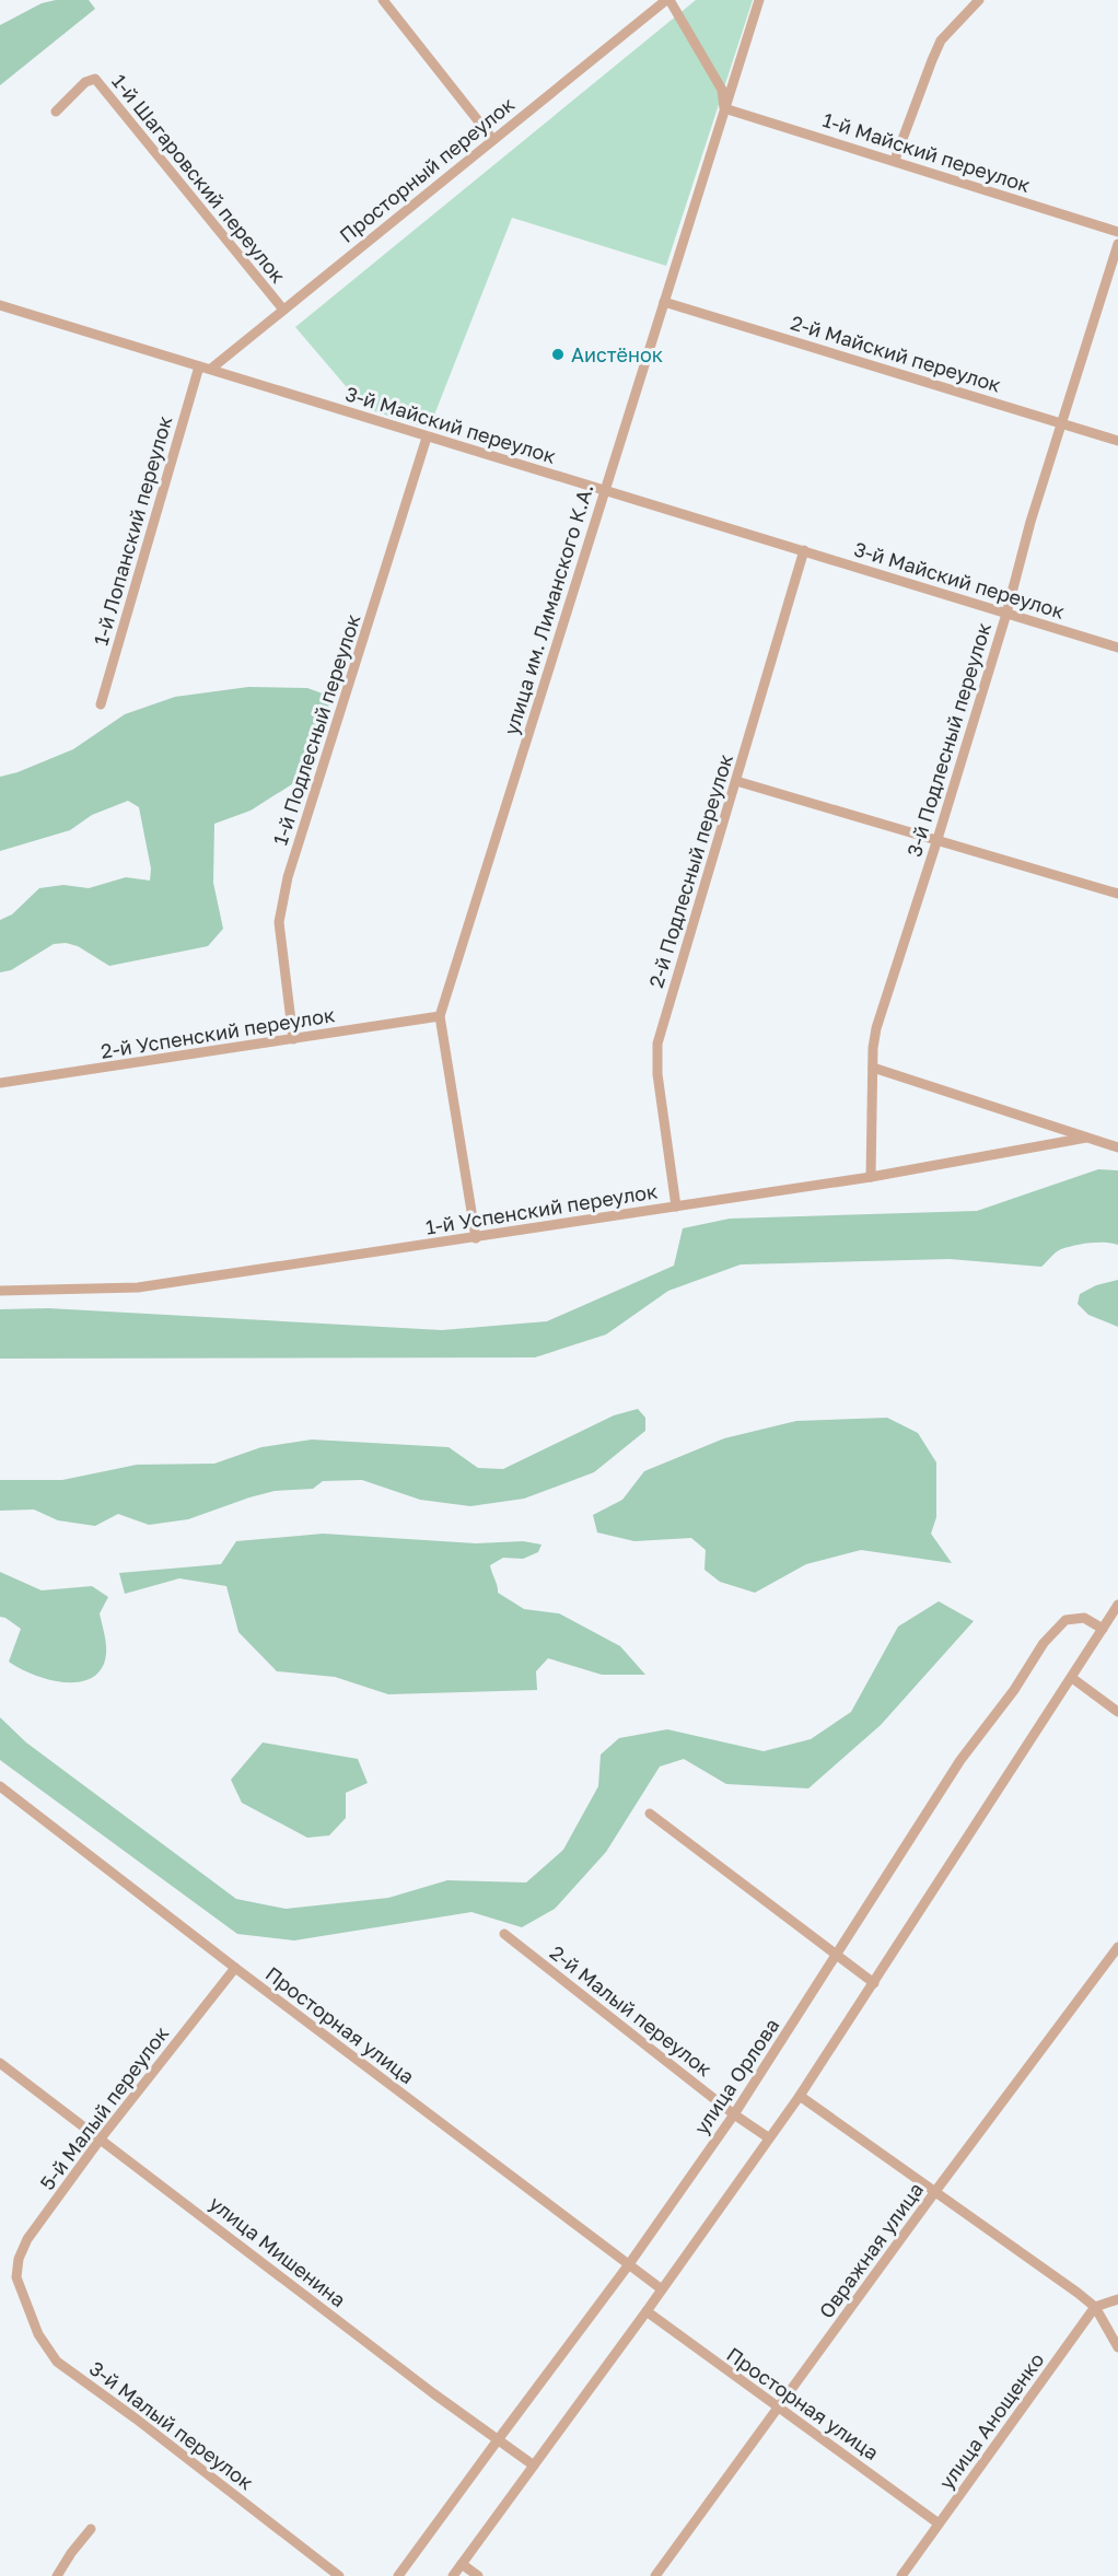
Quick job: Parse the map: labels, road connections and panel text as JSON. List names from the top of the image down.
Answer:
{
  "streets": {
    "street": [
      "1-й Майский переулок",
      "Просторный переулок",
      "1-й Шагаровский переулок",
      "2-й Майский переулок",
      "3-й Майский переулок",
      "1-й Лопанский переулок",
      "улица им. Лиманского К.А.",
      "1-й Подлесный переулок",
      "3-й Подлесный переулок",
      "2-й Подлесный переулок",
      "2-й Успенский переулок",
      "1-й Успенский переулок",
      "2-й Малый переулок",
      "Просторная улица",
      "улица Орлова",
      "5-й Малый переулок",
      "Овражная улица",
      "улица Мишенина",
      "улица Анощенко",
      "3-й Малый переулок"
    ]
  },
  "crossings": [
    ["1-й Майский переулок", "улица им. Лиманского К.А."],
    ["Просторный переулок", "1-й Шагаровский переулок"],
    ["Просторный переулок", "3-й Майский переулок"],
    ["2-й Майский переулок", "улица им. Лиманского К.А."],
    ["2-й Майский переулок", "3-й Подлесный переулок"],
    ["3-й Майский переулок", "1-й Лопанский переулок"],
    ["3-й Майский переулок", "улица им. Лиманского К.А."],
    ["3-й Майский переулок", "1-й Подлесный переулок"],
    ["3-й Майский переулок", "3-й Подлесный переулок"],
    ["3-й Майский переулок", "2-й Подлесный переулок"],
    ["улица им. Лиманского К.А.", "2-й Успенский переулок"],
    ["улица им. Лиманского К.А.", "1-й Успенский переулок"],
    ["1-й Подлесный переулок", "2-й Успенский переулок"],
    ["3-й Подлесный переулок", "1-й Успенский переулок"],
    ["2-й Подлесный переулок", "1-й Успенский переулок"],
    ["2-й Малый переулок", "улица Орлова"],
    ["Просторная улица", "улица Орлова"],
    ["Просторная улица", "5-й Малый переулок"],
    ["Просторная улица", "Овражная улица"],
    ["Просторная улица", "улица Анощенко"],
    ["улица Орлова", "улица Мишенина"],
    ["5-й Малый переулок", "улица Мишенина"],
    ["5-й Малый переулок", "3-й Малый переулок"]
  ],
  "places": ["Аистёнок"]
}
